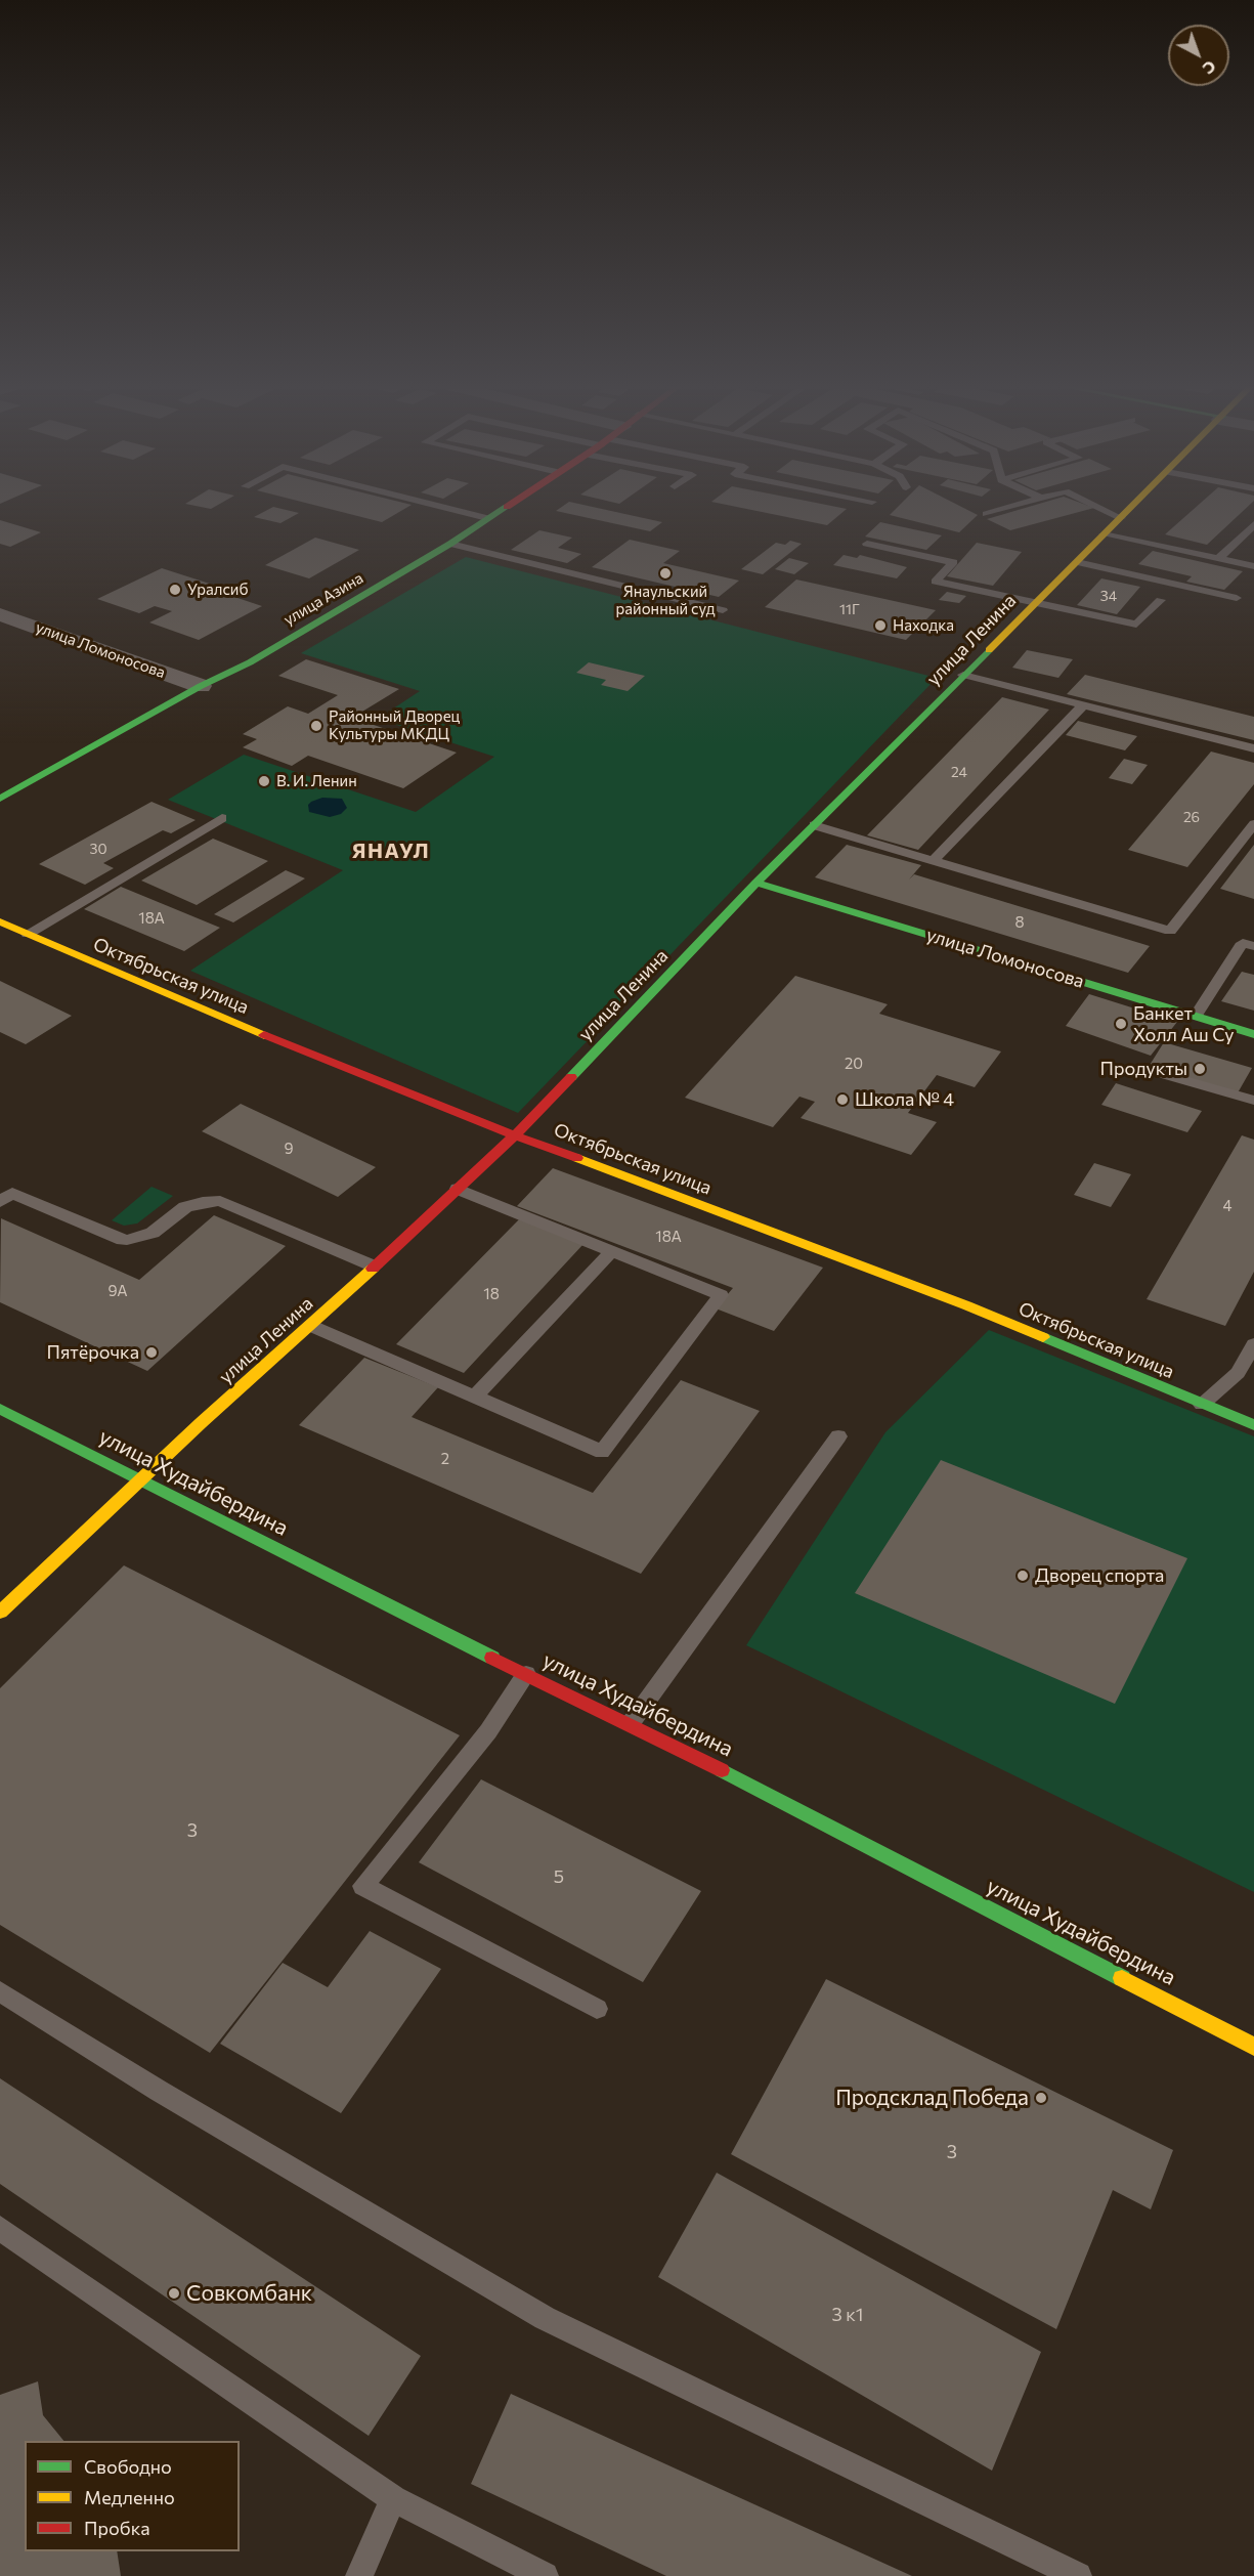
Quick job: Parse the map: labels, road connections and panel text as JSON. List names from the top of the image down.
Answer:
{
  "streets": {
    "street": [
      "улица Азина",
      "улица Ленина",
      "улица Ломоносова",
      "Октябрьская улица",
      "улица Худайбердина"
    ]
  },
  "crossings": [
    ["улица Азина", "улица Ломоносова"],
    ["улица Ленина", "улица Ломоносова"],
    ["улица Ленина", "Октябрьская улица"],
    ["улица Ленина", "улица Худайбердина"]
  ],
  "districts": ["ЯНАУЛ"],
  "places": [
    "Янаульский районный суд",
    "Уралсиб",
    "Находка",
    "Районный Дворец Культуры МКДЦ",
    "В. И. Ленин",
    "Банкет Холл Аш Су",
    "Продукты",
    "Школа № 4",
    "Пятёрочка",
    "Дворец спорта",
    "Продсклад Победа",
    "Совкомбанк"
  ],
  "house_numbers": [
    "34",
    "11Г",
    "24",
    "26",
    "30",
    "18А",
    "8",
    "20",
    "9",
    "4",
    "18А",
    "9А",
    "18",
    "2",
    "3",
    "5",
    "3",
    "3 к1"
  ],
  "legend": ["Свободно", "Медленно", "Пробка"],
  "north": "bottom right"
}
